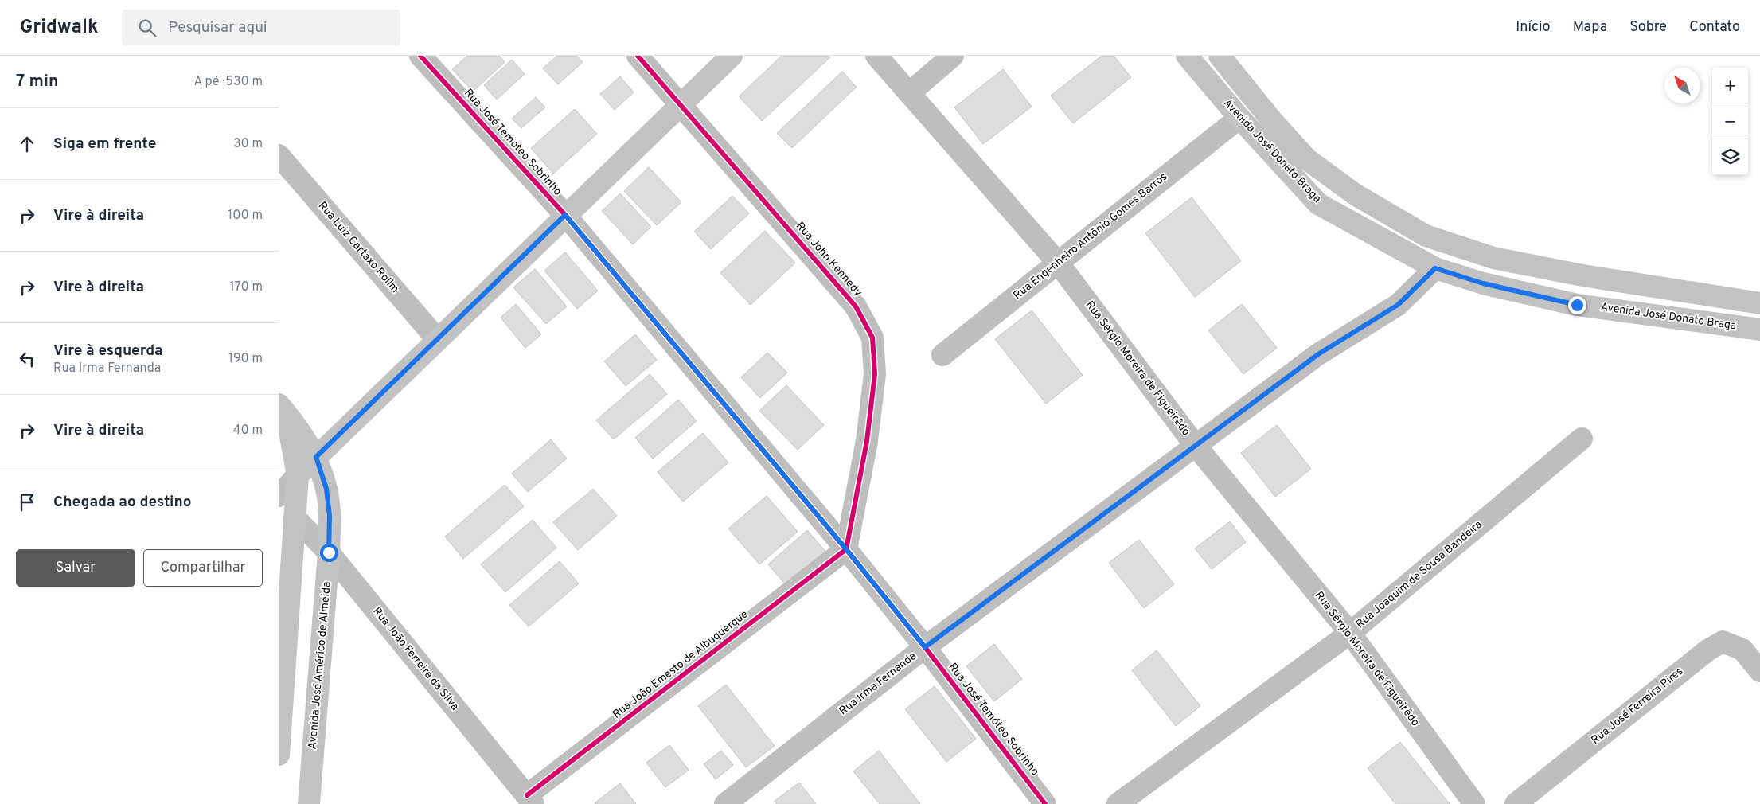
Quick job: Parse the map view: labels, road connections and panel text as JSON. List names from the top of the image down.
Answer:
{
  "streets": {
    "main road": ["Avenida José Donato Braga", "Avenida José Américo de Almeida"],
    "street": [
      "Rua José Temoteo Sobrinho",
      "Rua Engenheiro Antõnio Gomes Barros",
      "Rua Luiz Cartaxo Rolim",
      "Rua John Kennedy",
      "Rua Sérgio Moreira de Figueirêdo",
      "Rua Joaquim de Sousa Bandeira",
      "Rua João Ferreira da Silva",
      "Rua João Emesto de Albuquerque",
      "Rua Irma Fernanda",
      "Rua José Ferreira Pires",
      "Rua José Temóteo Sobrinho"
    ]
  },
  "crossings": [
    ["Rua José Temoteo Sobrinho", "Rua John Kennedy"],
    ["Rua José Temoteo Sobrinho", "Rua João Emesto de Albuquerque"],
    ["Rua José Temoteo Sobrinho", "Rua Irma Fernanda"],
    ["Rua José Temoteo Sobrinho", "Rua José Temóteo Sobrinho"],
    ["Avenida José Donato Braga", "Rua Engenheiro Antõnio Gomes Barros"],
    ["Avenida José Donato Braga", "Rua Irma Fernanda"],
    ["Rua Engenheiro Antõnio Gomes Barros", "Rua Sérgio Moreira de Figueirêdo"],
    ["Rua John Kennedy", "Rua João Emesto de Albuquerque"],
    ["Rua Sérgio Moreira de Figueirêdo", "Rua Joaquim de Sousa Bandeira"],
    ["Rua Sérgio Moreira de Figueirêdo", "Rua Irma Fernanda"],
    ["Rua João Ferreira da Silva", "Rua João Emesto de Albuquerque"],
    ["Rua João Ferreira da Silva", "Avenida José Américo de Almeida"],
    ["Rua Irma Fernanda", "Rua José Temóteo Sobrinho"]
  ],
  "north": "top left",
  "page": {
    "header": "Gridwalk",
    "search": "Pesquisar aqui",
    "nav": [
      "Início",
      "Mapa",
      "Sobre",
      "Contato"
    ],
    "heading": ["7 min", "A pé · 530 m"],
    "map_buttons": ["+", "−"],
    "list": [
      ["Siga em frente", "30 m"],
      ["Vire à direita", "100 m"],
      ["Vire à direita", "170 m"],
      ["Vire à esquerda", "Rua Irma Fernanda", "190 m"],
      ["Vire à direita", "40 m"],
      "Chegada ao destino"
    ],
    "buttons": ["Salvar", "Compartilhar"]
  }
}
